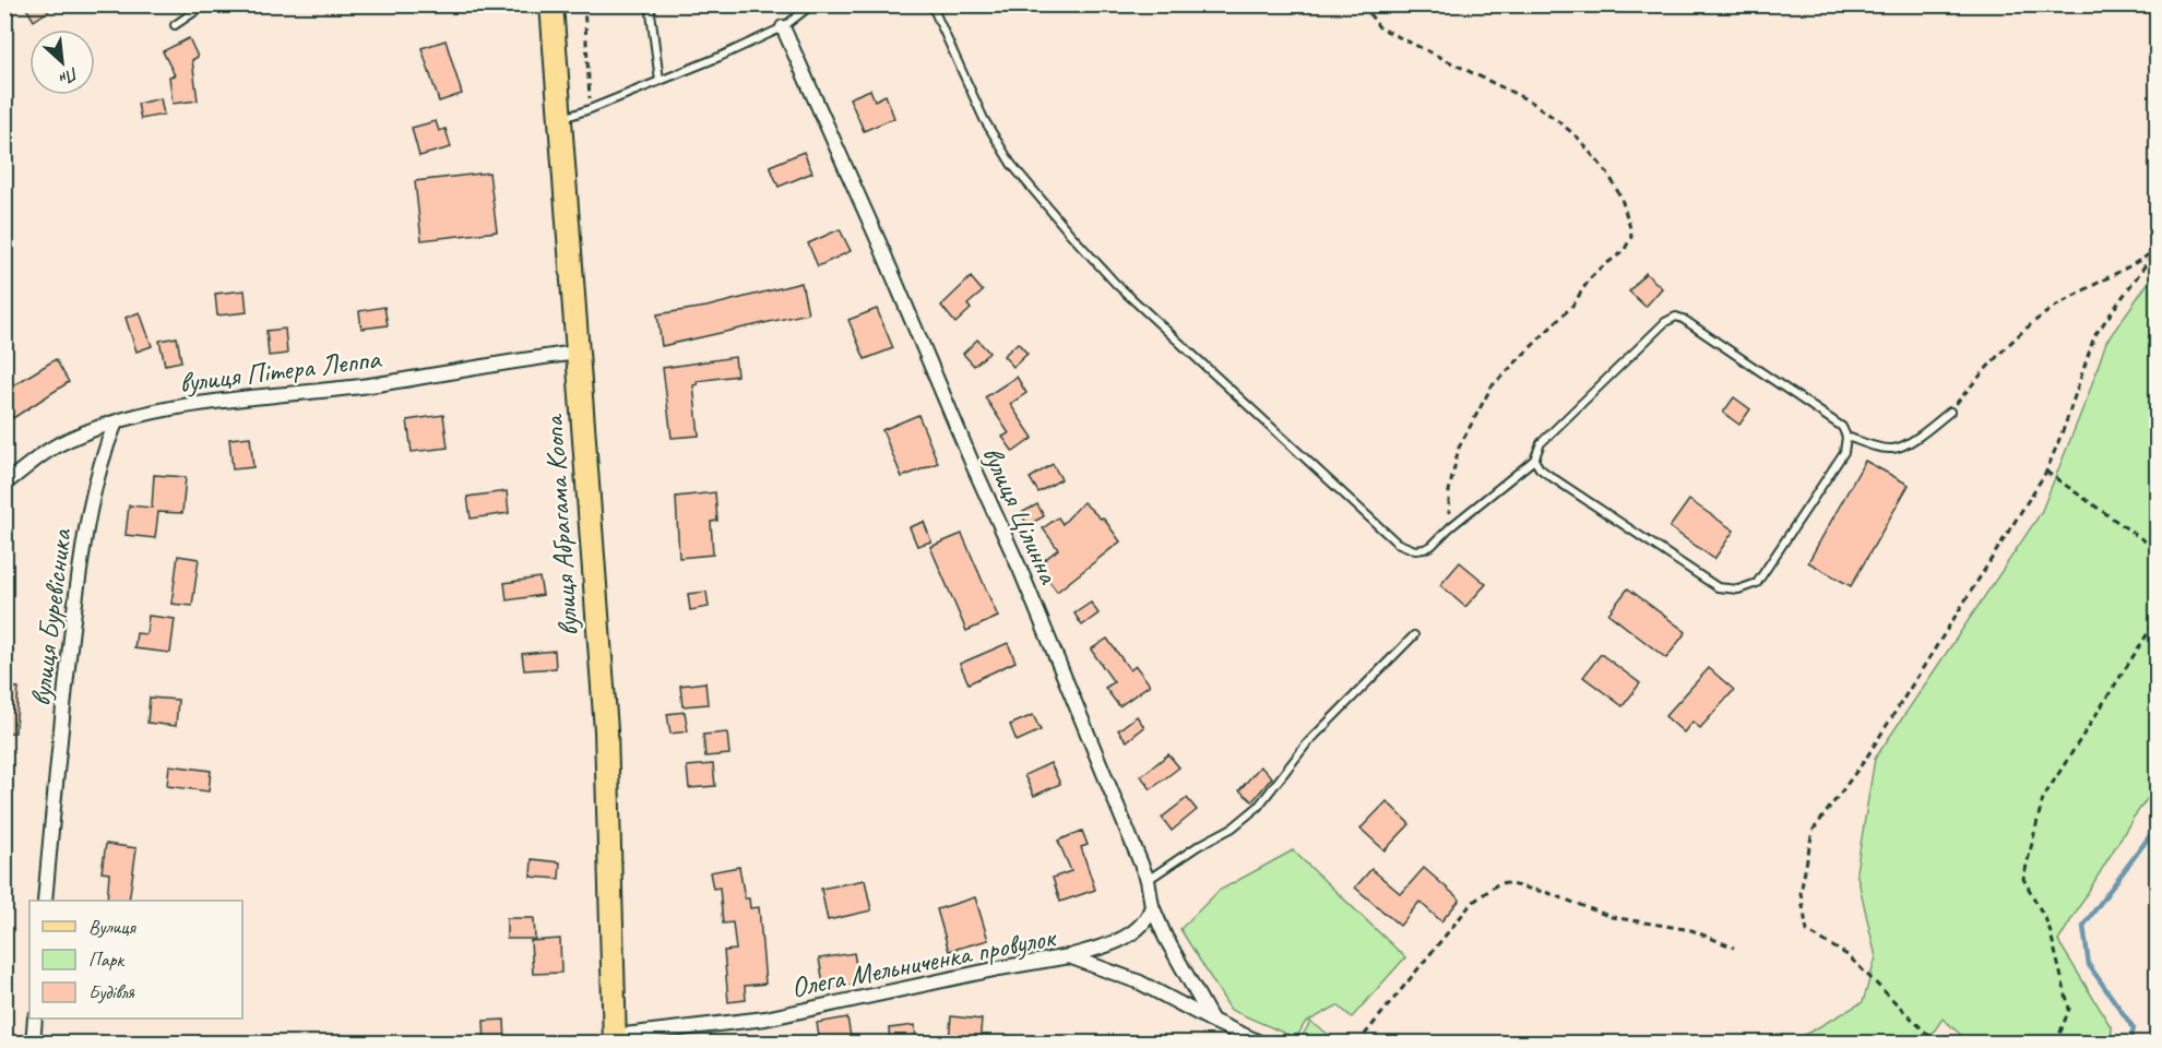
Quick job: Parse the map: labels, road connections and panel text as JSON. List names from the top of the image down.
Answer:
{
  "streets": {
    "main road": ["вулиця Абрагама Коопа"],
    "street": [
      "вулиця Пітера Леппа",
      "вулиця Цілинна",
      "вулиця Буревісника",
      "Олега Мельниченка провулок"
    ]
  },
  "crossings": [
    ["вулиця Пітера Леппа", "вулиця Абрагама Коопа"],
    ["вулиця Пітера Леппа", "вулиця Буревісника"],
    ["вулиця Цілинна", "Олега Мельниченка провулок"],
    ["вулиця Абрагама Коопа", "Олега Мельниченка провулок"]
  ],
  "legend": ["Вулиця", "Парк", "Будівля"],
  "north": "bottom right"
}
